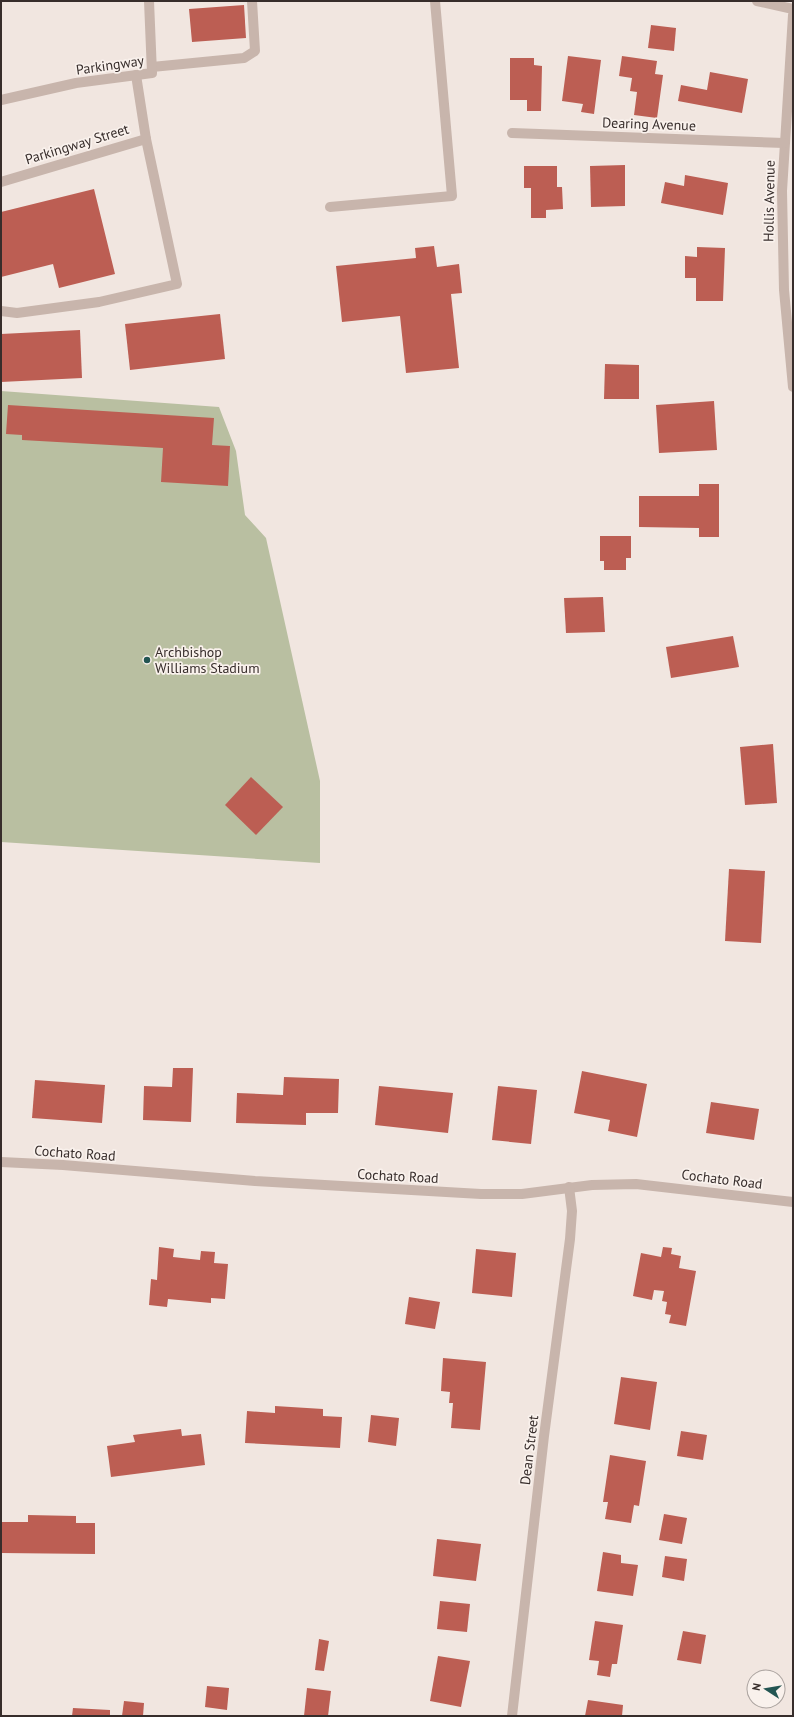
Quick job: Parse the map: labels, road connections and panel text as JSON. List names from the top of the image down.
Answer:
{
  "streets": {
    "street": [
      "Parkingway",
      "Dearing Avenue",
      "Parkingway Street",
      "Hollis Avenue",
      "Cochato Road",
      "Dean Street"
    ]
  },
  "crossings": [
    ["Parkingway", "Parkingway Street"],
    ["Dearing Avenue", "Hollis Avenue"],
    ["Cochato Road", "Dean Street"]
  ],
  "places": ["Archbishop Williams Stadium"],
  "north": "left"
}
